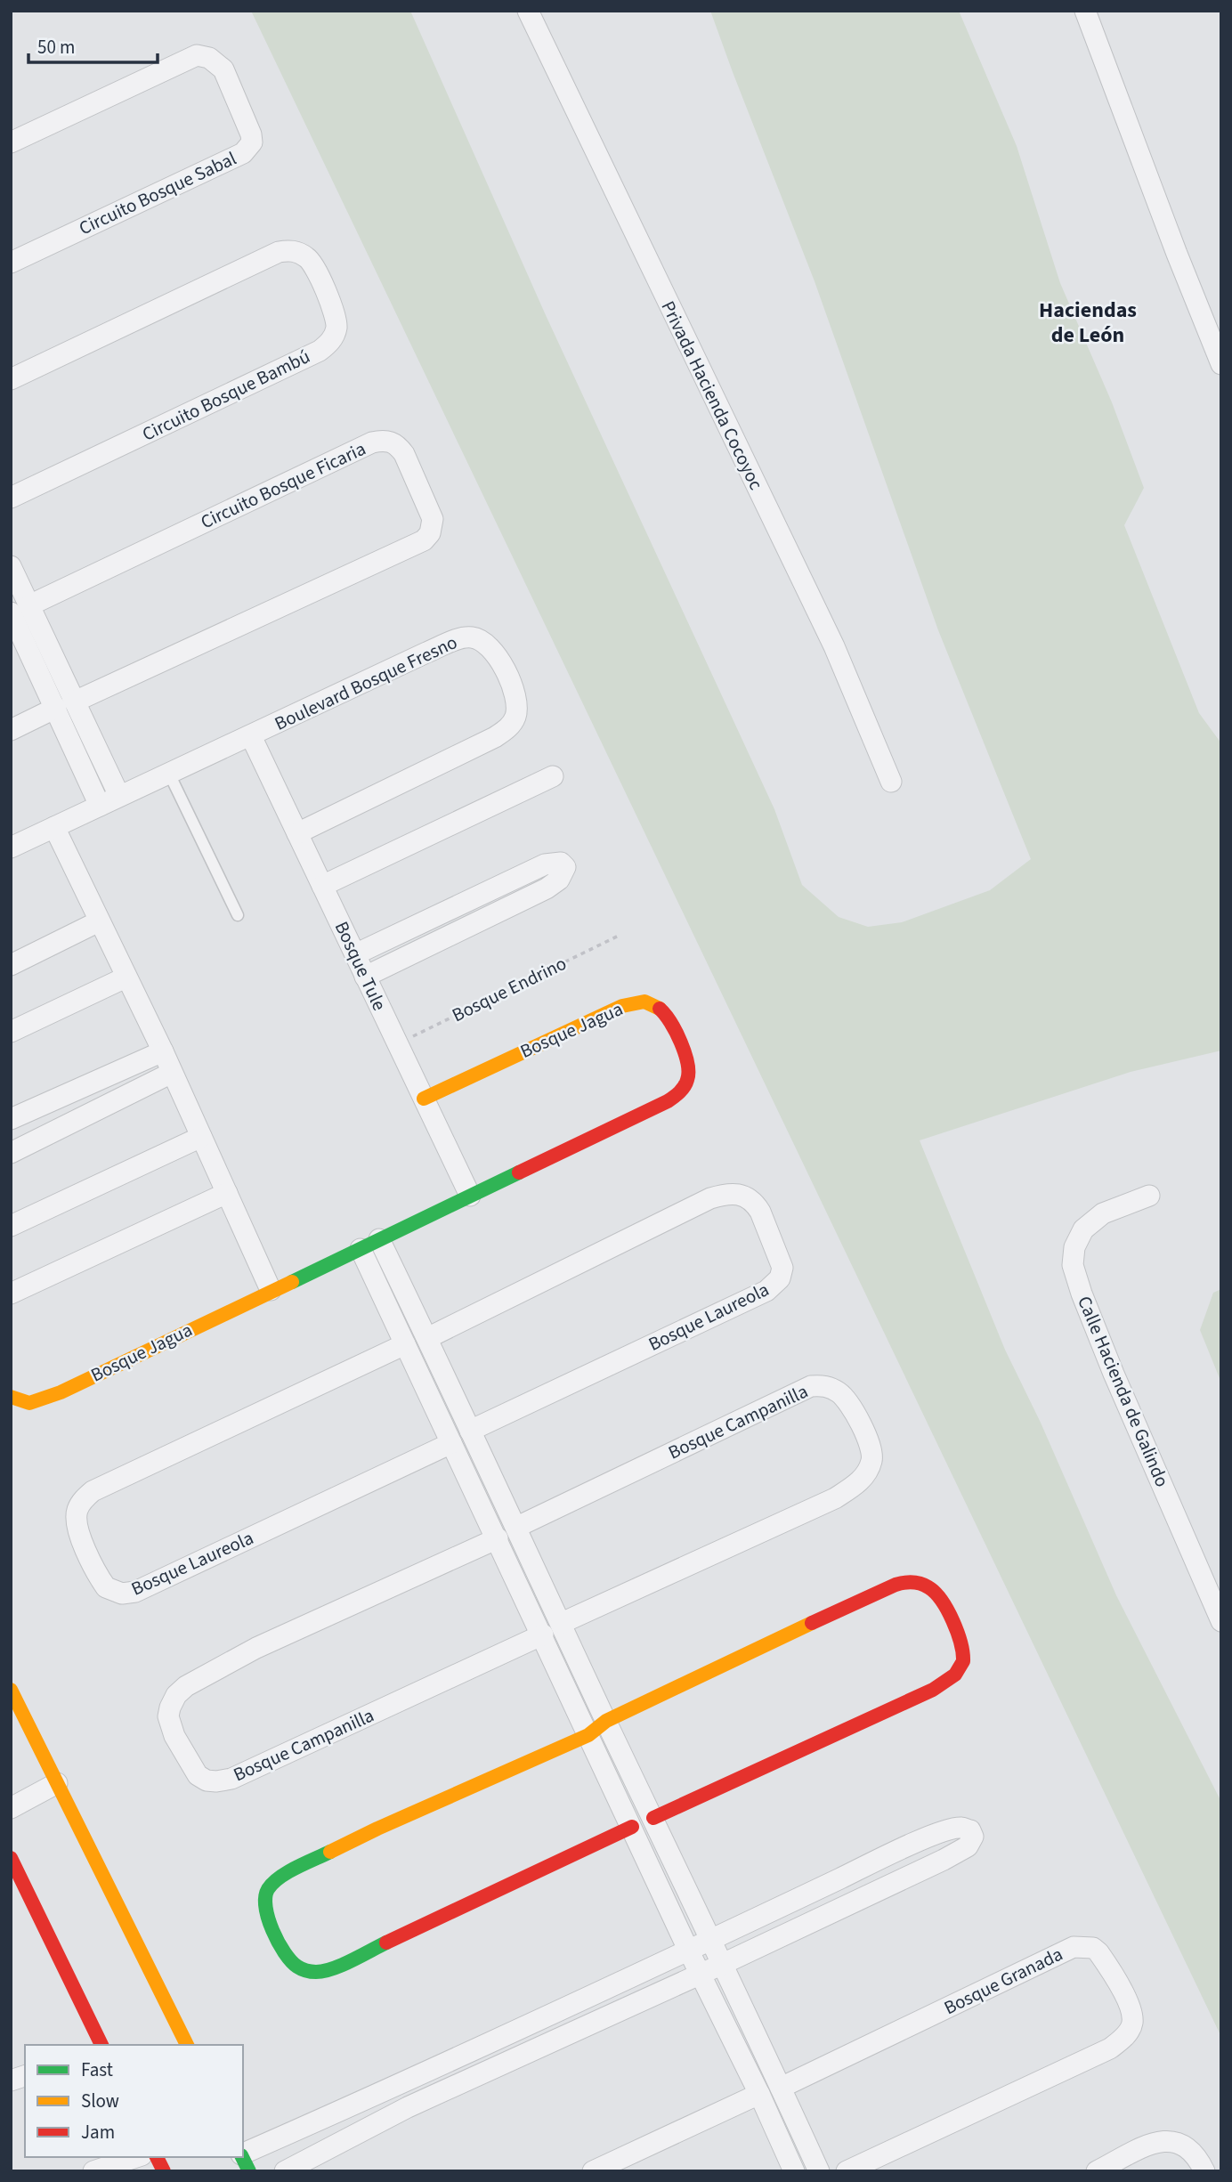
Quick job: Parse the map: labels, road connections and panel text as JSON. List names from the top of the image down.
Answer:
{
  "streets": {
    "street": [
      "Circuito Bosque Sabal",
      "Circuito Bosque Bambú",
      "Privada Hacienda Cocoyoc",
      "Circuito Bosque Ficaria",
      "Boulevard Bosque Fresno",
      "Bosque Tule",
      "Bosque Jagua",
      "Bosque Laureola",
      "Calle Hacienda de Galindo",
      "Bosque Campanilla",
      "Bosque Granada"
    ],
    "path": ["Bosque Endrino"]
  },
  "crossings": [
    ["Boulevard Bosque Fresno", "Bosque Tule"],
    ["Bosque Tule", "Bosque Endrino"],
    ["Bosque Tule", "Bosque Jagua"]
  ],
  "districts": ["Haciendas de León"],
  "legend": ["Fast", "Slow", "Jam"],
  "scale_bar": "50 m"
}
